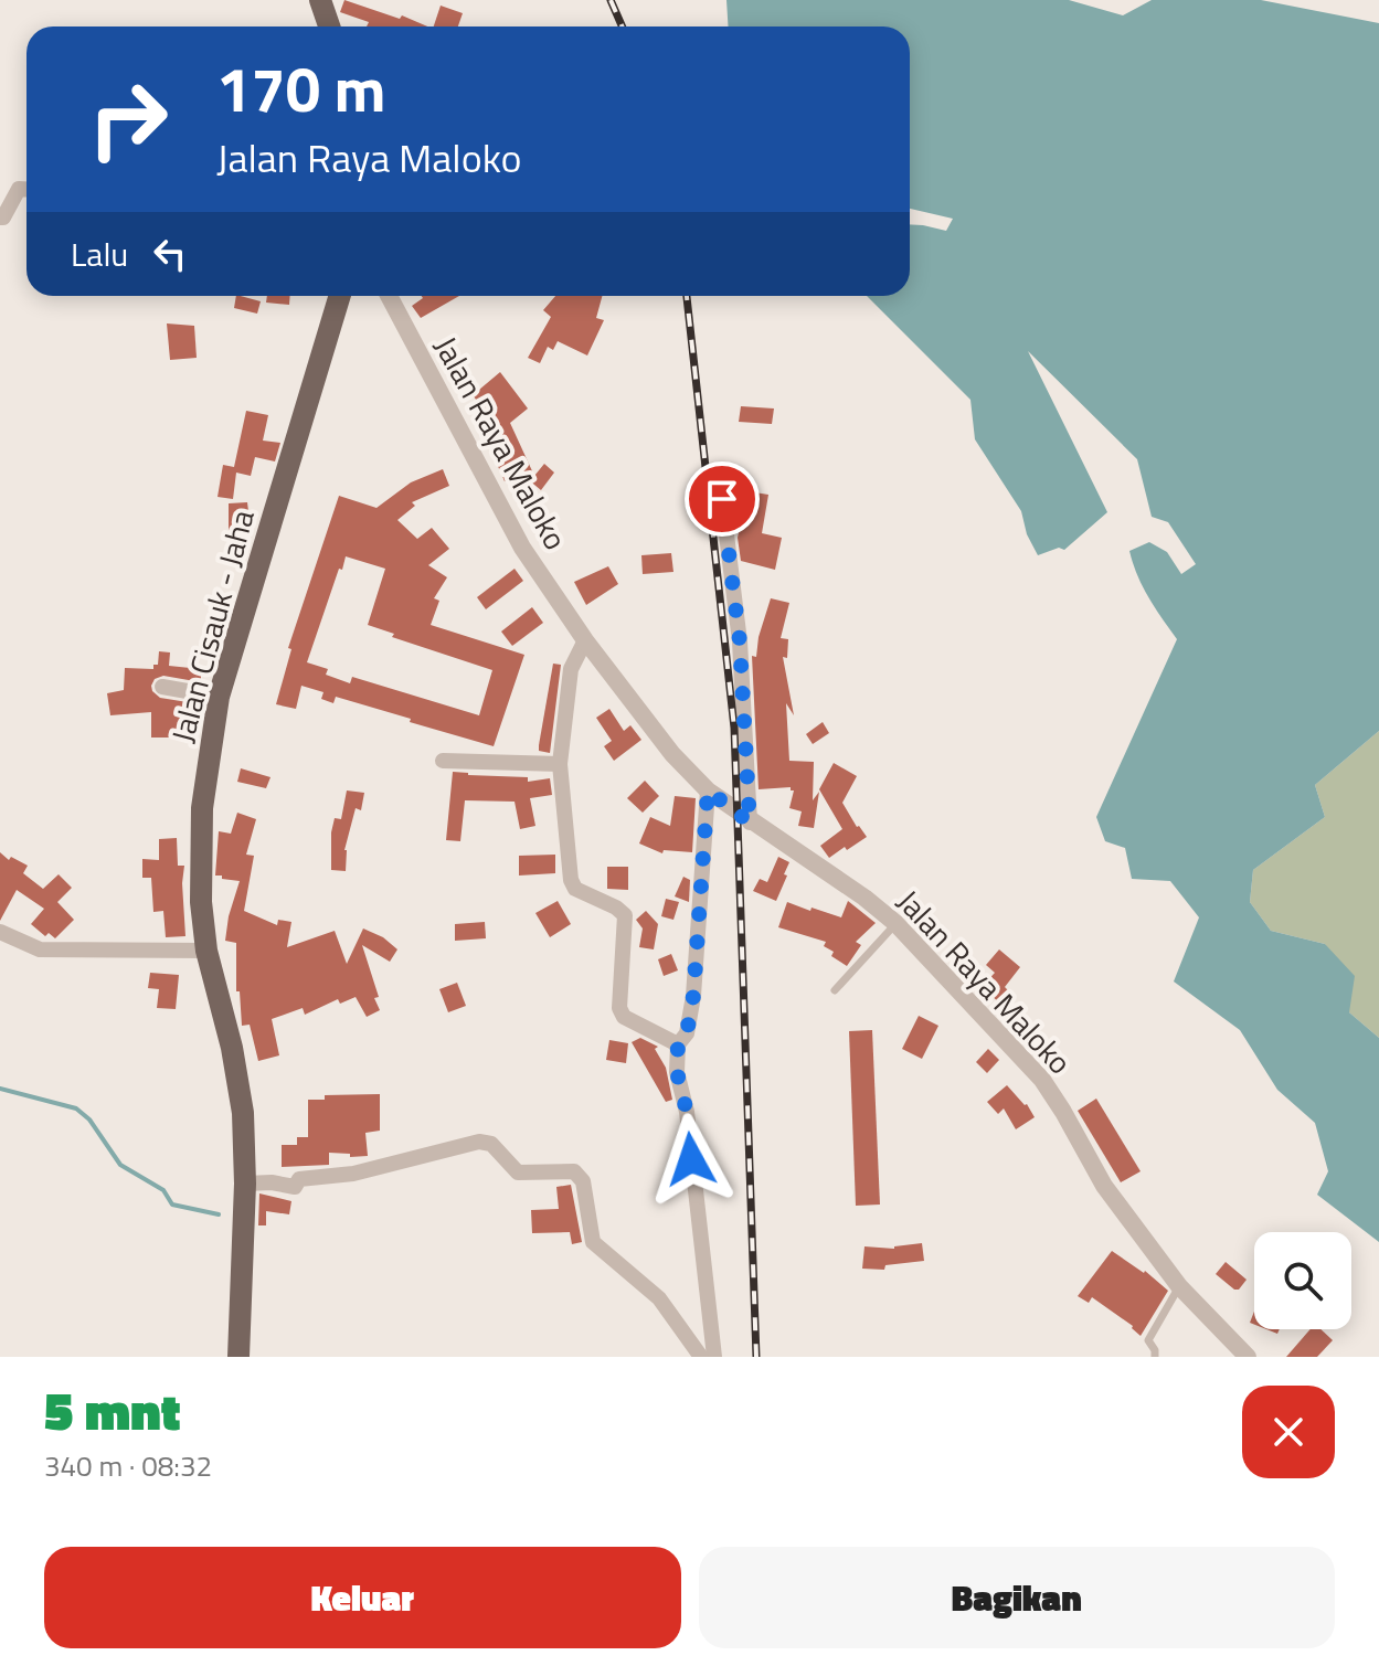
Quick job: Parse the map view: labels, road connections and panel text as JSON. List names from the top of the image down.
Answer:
{
  "streets": {
    "main road": ["Jalan Cisauk - Jaha"],
    "street": ["Jalan Raya Maloko"]
  },
  "page": {
    "turn": ["170 m", "Jalan Raya Maloko"],
    "then": "Lalu",
    "heading": ["5 mnt", "340 m · 08:32"],
    "buttons": ["Keluar", "Bagikan"]
  }
}
